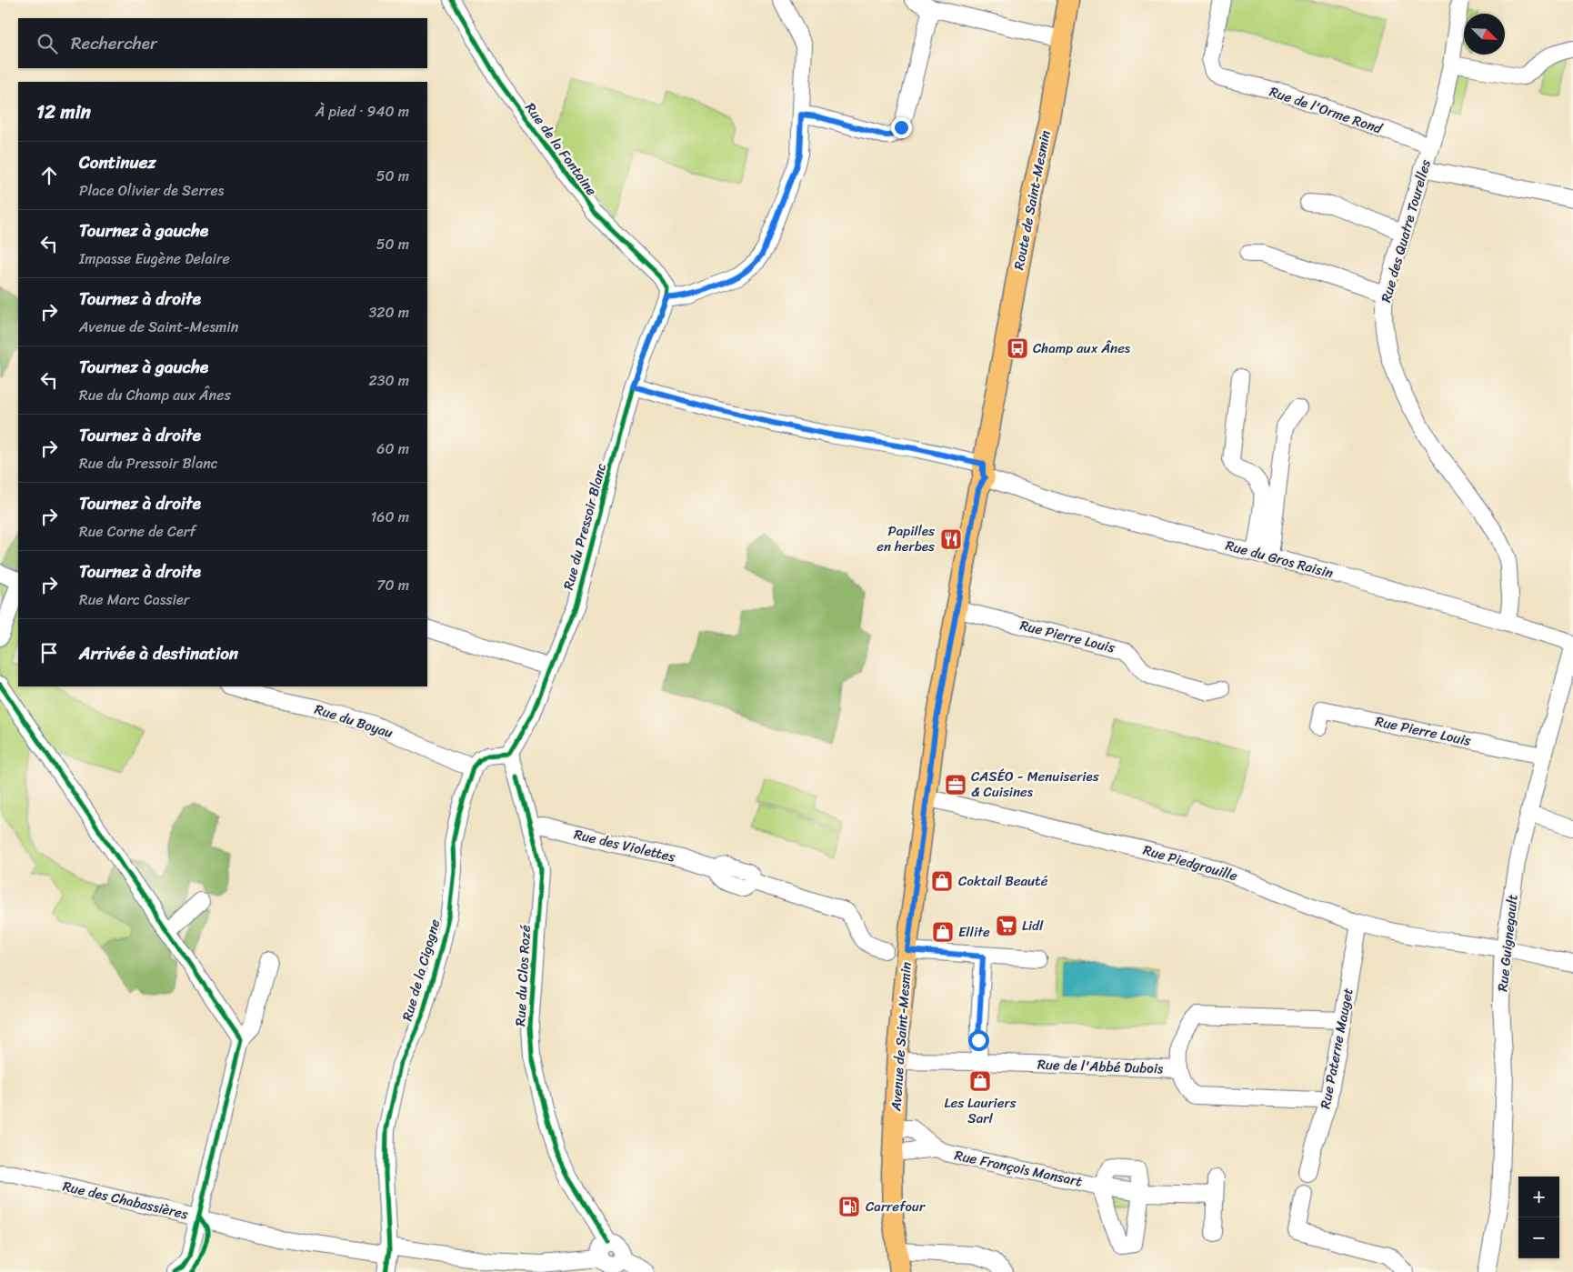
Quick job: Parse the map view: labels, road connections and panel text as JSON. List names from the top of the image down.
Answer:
{
  "streets": {
    "main road": ["Route de Saint-Mesmin", "Avenue de Saint-Mesmin"],
    "street": [
      "Rue de l'Orme Rond",
      "Rue de la Fontaine",
      "Rue des Quatre Tourelles",
      "Rue du Pressoir Blanc",
      "Rue du Gros Raisin",
      "Rue Pierre Louis",
      "Rue du Boyau",
      "Rue des Violettes",
      "Rue Piedgrouille",
      "Rue Guignegault",
      "Rue de la Cigogne",
      "Rue du Clos Rozé",
      "Rue Paterne Mauget",
      "Rue de l'Abbé Dubois",
      "Rue François Mansart",
      "Rue des Chabassières"
    ]
  },
  "crossings": [
    ["Rue de l'Orme Rond", "Rue des Quatre Tourelles"],
    ["Rue de la Fontaine", "Rue du Pressoir Blanc"],
    ["Route de Saint-Mesmin", "Avenue de Saint-Mesmin"],
    ["Rue des Quatre Tourelles", "Rue du Gros Raisin"],
    ["Rue du Pressoir Blanc", "Rue du Gros Raisin"],
    ["Rue du Pressoir Blanc", "Rue du Clos Rozé"],
    ["Rue du Gros Raisin", "Rue Guignegault"],
    ["Rue du Gros Raisin", "Avenue de Saint-Mesmin"],
    ["Rue Pierre Louis", "Rue Guignegault"],
    ["Rue Pierre Louis", "Avenue de Saint-Mesmin"],
    ["Rue du Boyau", "Rue de la Cigogne"],
    ["Rue des Violettes", "Rue du Clos Rozé"],
    ["Rue Piedgrouille", "Rue Guignegault"],
    ["Rue Piedgrouille", "Avenue de Saint-Mesmin"],
    ["Rue Piedgrouille", "Rue Paterne Mauget"],
    ["Rue de la Cigogne", "Rue des Chabassières"],
    ["Rue du Clos Rozé", "Rue des Chabassières"],
    ["Avenue de Saint-Mesmin", "Rue de l'Abbé Dubois"],
    ["Avenue de Saint-Mesmin", "Rue François Mansart"],
    ["Rue Paterne Mauget", "Rue de l'Abbé Dubois"]
  ],
  "places": {
    "bus stop": ["Champ aux Ânes"],
    "restaurant": ["Papilles en herbes"],
    "office": ["CASÉO - Menuiseries & Cuisines"],
    "shop": ["Coktail Beauté", "Ellite", "Les Lauriers Sarl"],
    "supermarket": ["Lidl"],
    "fuel station": ["Carrefour"]
  },
  "north": "bottom right",
  "page": {
    "search": "Rechercher",
    "heading": ["12 min", "À pied · 940 m"],
    "list": [
      ["Continuez", "Place Olivier de Serres", "50 m"],
      ["Tournez à gauche", "Impasse Eugène Delaire", "50 m"],
      ["Tournez à droite", "Avenue de Saint-Mesmin", "320 m"],
      ["Tournez à gauche", "Rue du Champ aux Ânes", "230 m"],
      ["Tournez à droite", "Rue du Pressoir Blanc", "60 m"],
      ["Tournez à droite", "Rue Corne de Cerf", "160 m"],
      ["Tournez à droite", "Rue Marc Cassier", "70 m"],
      "Arrivée à destination"
    ],
    "map_buttons": ["+", "−"]
  }
}
